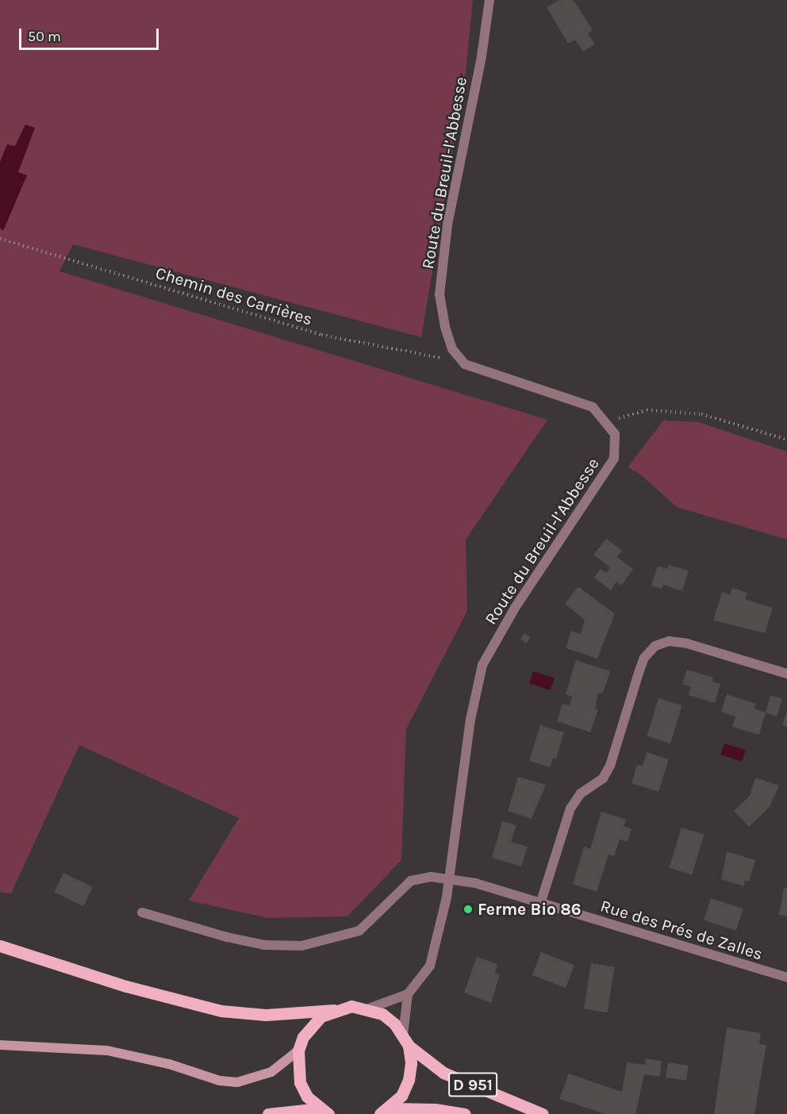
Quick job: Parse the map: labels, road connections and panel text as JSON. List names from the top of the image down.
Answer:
{
  "streets": {
    "main road": ["D 951"],
    "street": ["Route du Breuil-l’Abbesse", "Rue des Prés de Zalles"],
    "path": ["Chemin des Carrières"]
  },
  "crossings": [
    ["Route du Breuil-l’Abbesse", "Chemin des Carrières"],
    ["Route du Breuil-l’Abbesse", "Rue des Prés de Zalles"]
  ],
  "places": ["Ferme Bio 86"],
  "scale_bar": "50 m"
}
